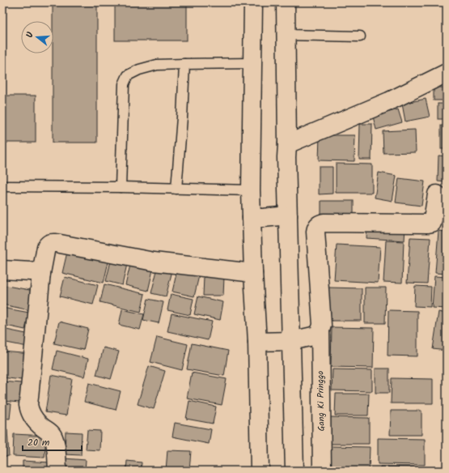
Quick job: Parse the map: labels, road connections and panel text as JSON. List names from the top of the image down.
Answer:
{
  "streets": {
    "street": ["Gang Ki Pringgo"]
  },
  "scale_bar": "20 m",
  "north": "left"
}
